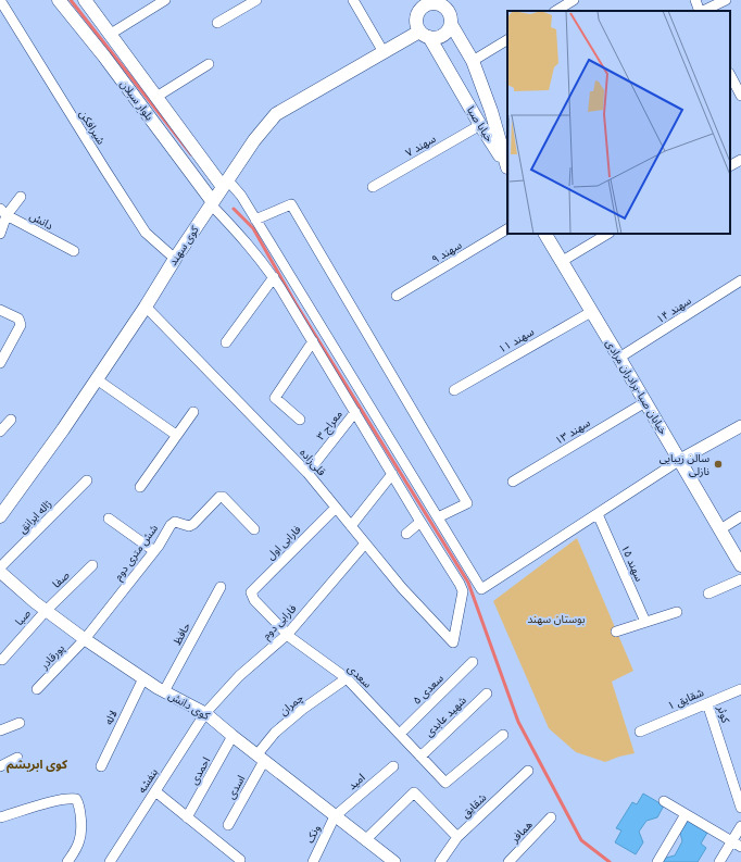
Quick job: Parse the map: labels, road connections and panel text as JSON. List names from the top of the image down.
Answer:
{
  "streets": {
    "main road": [
      "بلوار سبلان",
      "خیابا صبا",
      "کوی سهند",
      "خیابان صبا-برادران مرادی"
    ],
    "street": [
      "شیر‌افکن",
      "سهند ۷",
      "دانش",
      "سهند ۹",
      "سهند ۱۴",
      "سهند ۱۱",
      "معراج ۳",
      "سهند ۱۳",
      "قلی‌زاده",
      "ژاله ایرانق",
      "فارابی اول",
      "شش متری دوم",
      "سهند ۱۵",
      "صفا",
      "صبا",
      "فارابی دوم",
      "حافظ",
      "پورقادر",
      "سعدی",
      "سعدی ۵",
      "شقایق ۱",
      "چمران",
      "کوی دانش",
      "کوثر",
      "شهید عابدی",
      "لاله",
      "احمدی",
      "بنفشه",
      "امید",
      "اسدی",
      "شقایق",
      "همافر",
      "ونک"
    ]
  },
  "crossings": [
    ["بلوار سبلان", "کوی سهند"],
    ["خیابا صبا", "سهند ۷"],
    ["خیابا صبا", "کوی سهند"],
    ["شیر‌افکن", "کوی سهند"],
    ["کوی سهند", "قلی‌زاده"],
    ["سهند ۱۴", "خیابان صبا-برادران مرادی"],
    ["سهند ۱۱", "خیابان صبا-برادران مرادی"],
    ["خیابان صبا-برادران مرادی", "سهند ۱۳"],
    ["معراج ۳", "قلی‌زاده"],
    ["قلی‌زاده", "فارابی اول"],
    ["قلی‌زاده", "فارابی دوم"],
    ["فارابی اول", "سعدی"],
    ["شش متری دوم", "پورقادر"],
    ["شش متری دوم", "کوی دانش"],
    ["صفا", "صبا"],
    ["صفا", "کوی دانش"],
    ["صبا", "کوی دانش"],
    ["فارابی دوم", "سعدی"],
    ["فارابی دوم", "کوی دانش"],
    ["فارابی دوم", "بنفشه"],
    ["حافظ", "کوی دانش"],
    ["پورقادر", "کوی دانش"],
    ["سعدی", "سعدی ۵"],
    ["سعدی", "چمران"],
    ["سعدی", "شهید عابدی"],
    ["شقایق ۱", "کوثر"],
    ["چمران", "کوی دانش"],
    ["چمران", "اسدی"],
    ["کوی دانش", "لاله"],
    ["کوی دانش", "احمدی"],
    ["کوی دانش", "بنفشه"],
    ["کوی دانش", "امید"],
    ["کوی دانش", "اسدی"],
    ["کوی دانش", "ونک"],
    ["امید", "ونک"]
  ],
  "districts": ["کوی ابریشم"],
  "parks": ["بوستان سهند"],
  "places": ["سالن زیبایی نازلی"]
}
